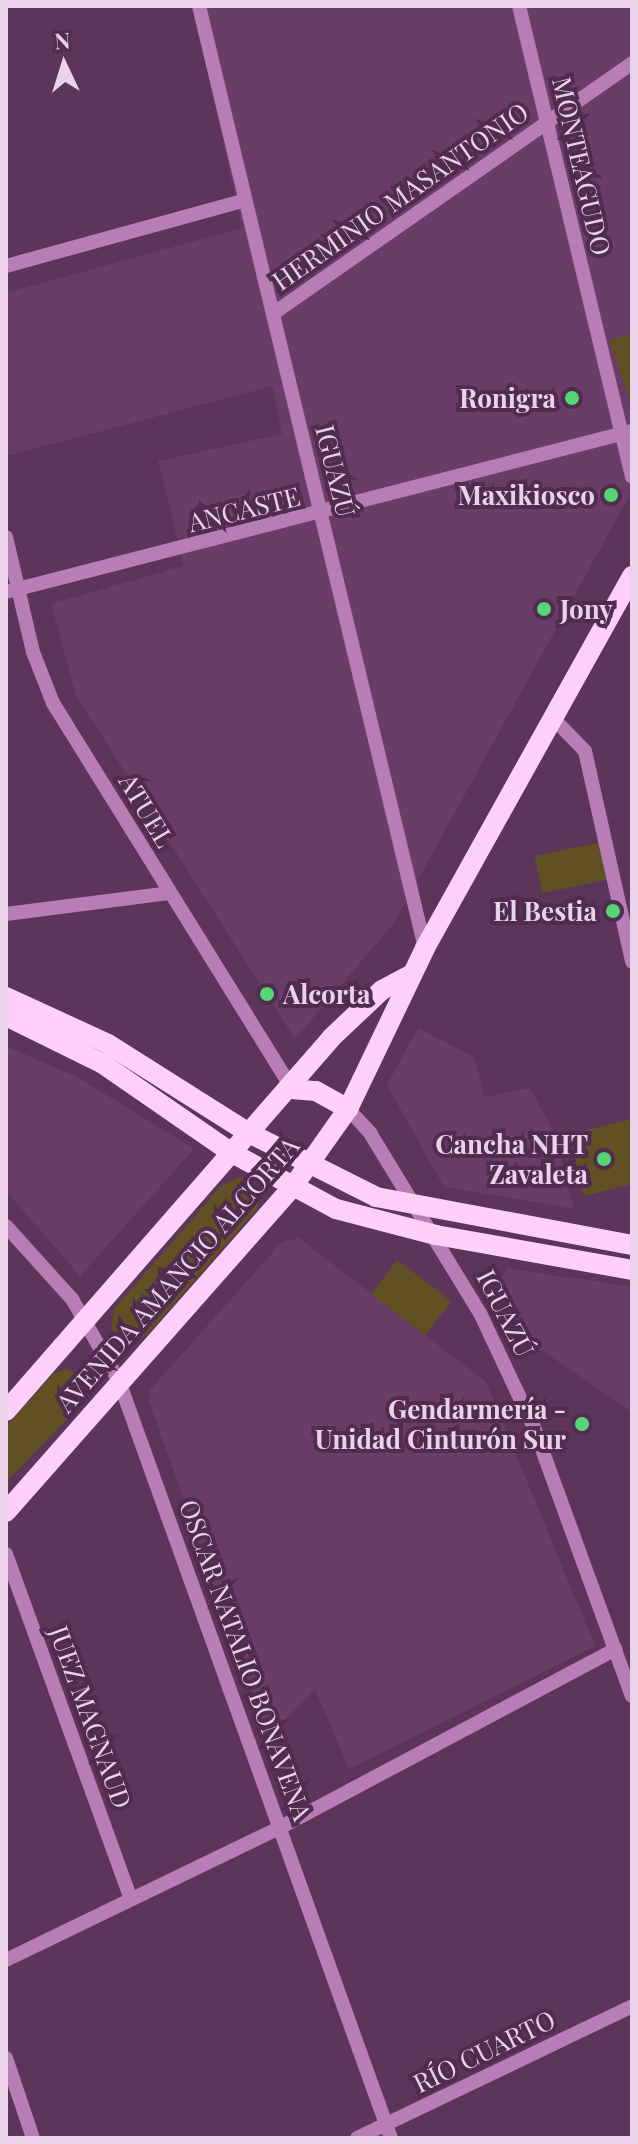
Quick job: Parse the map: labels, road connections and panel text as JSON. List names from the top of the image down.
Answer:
{
  "streets": {
    "main road": ["AVENIDA AMANCIO ALCORTA"],
    "street": [
      "MONTEAGUDO",
      "HERMINIO MASANTONIO",
      "IGUAZÚ",
      "ANCASTE",
      "ATUEL",
      "OSCAR NATALIO BONAVENA",
      "JUEZ MAGNAUD",
      "RÍO CUARTO"
    ]
  },
  "crossings": [
    ["MONTEAGUDO", "HERMINIO MASANTONIO"],
    ["MONTEAGUDO", "ANCASTE"],
    ["HERMINIO MASANTONIO", "IGUAZÚ"],
    ["IGUAZÚ", "ANCASTE"],
    ["IGUAZÚ", "AVENIDA AMANCIO ALCORTA"],
    ["ANCASTE", "ATUEL"],
    ["ATUEL", "AVENIDA AMANCIO ALCORTA"],
    ["AVENIDA AMANCIO ALCORTA", "OSCAR NATALIO BONAVENA"],
    ["OSCAR NATALIO BONAVENA", "RÍO CUARTO"]
  ],
  "places": [
    "Ronigra",
    "Maxikiosco",
    "Jony",
    "El Bestia",
    "Alcorta",
    "Cancha NHT Zavaleta",
    "Gendarmería - Unidad Cinturón Sur"
  ],
  "north": "top"
}
